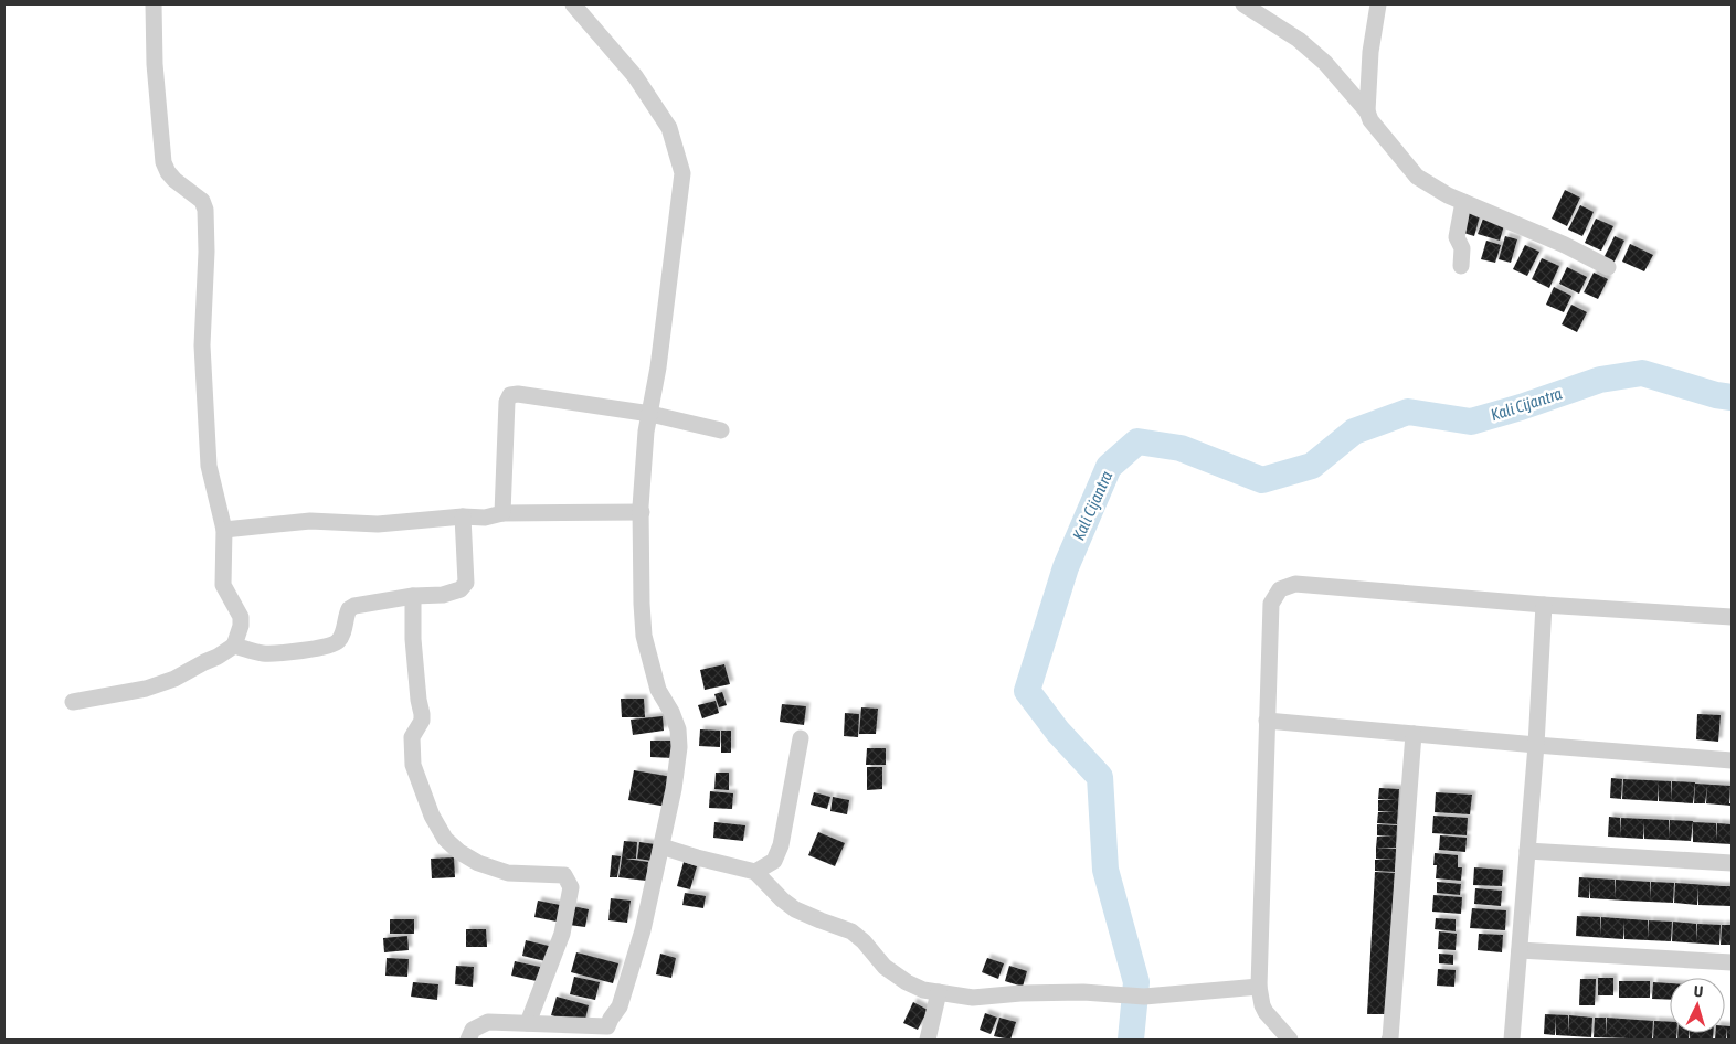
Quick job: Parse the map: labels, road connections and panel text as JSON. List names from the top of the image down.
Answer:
{
  "water": ["Kali Cijantra"],
  "north": "top"
}
